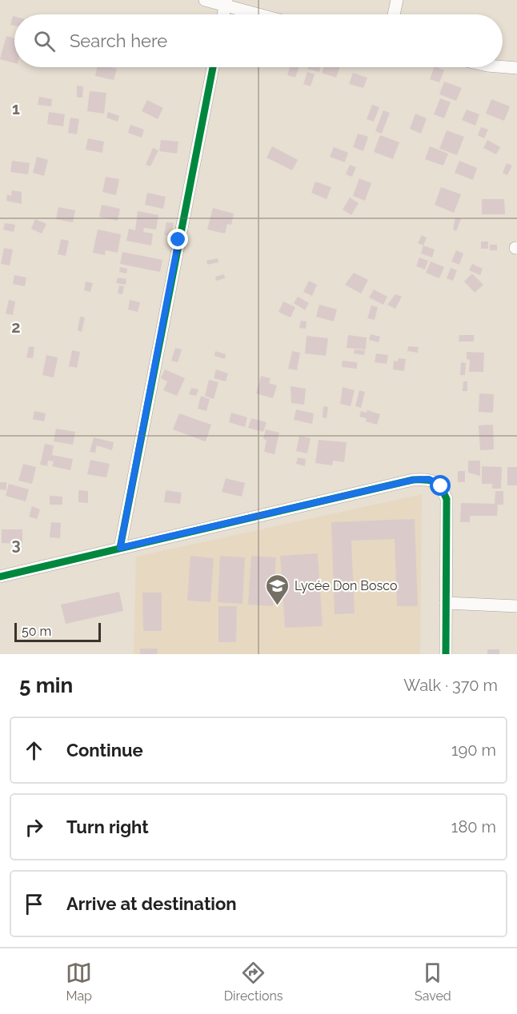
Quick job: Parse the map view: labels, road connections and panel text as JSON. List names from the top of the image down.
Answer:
{
  "places": {
    "school or university": ["Lycée Don Bosco"]
  },
  "scale_bar": "50 m",
  "page": {
    "search": "Search here",
    "scale": "50 m",
    "heading": ["5 min", "Walk · 370 m"],
    "list": [
      ["Continue", "190 m"],
      ["Turn right", "180 m"],
      "Arrive at destination"
    ],
    "nav": ["Map", "Directions", "Saved"]
  },
  "grid": {
    "rows": ["1", "2", "3"]
  }
}
